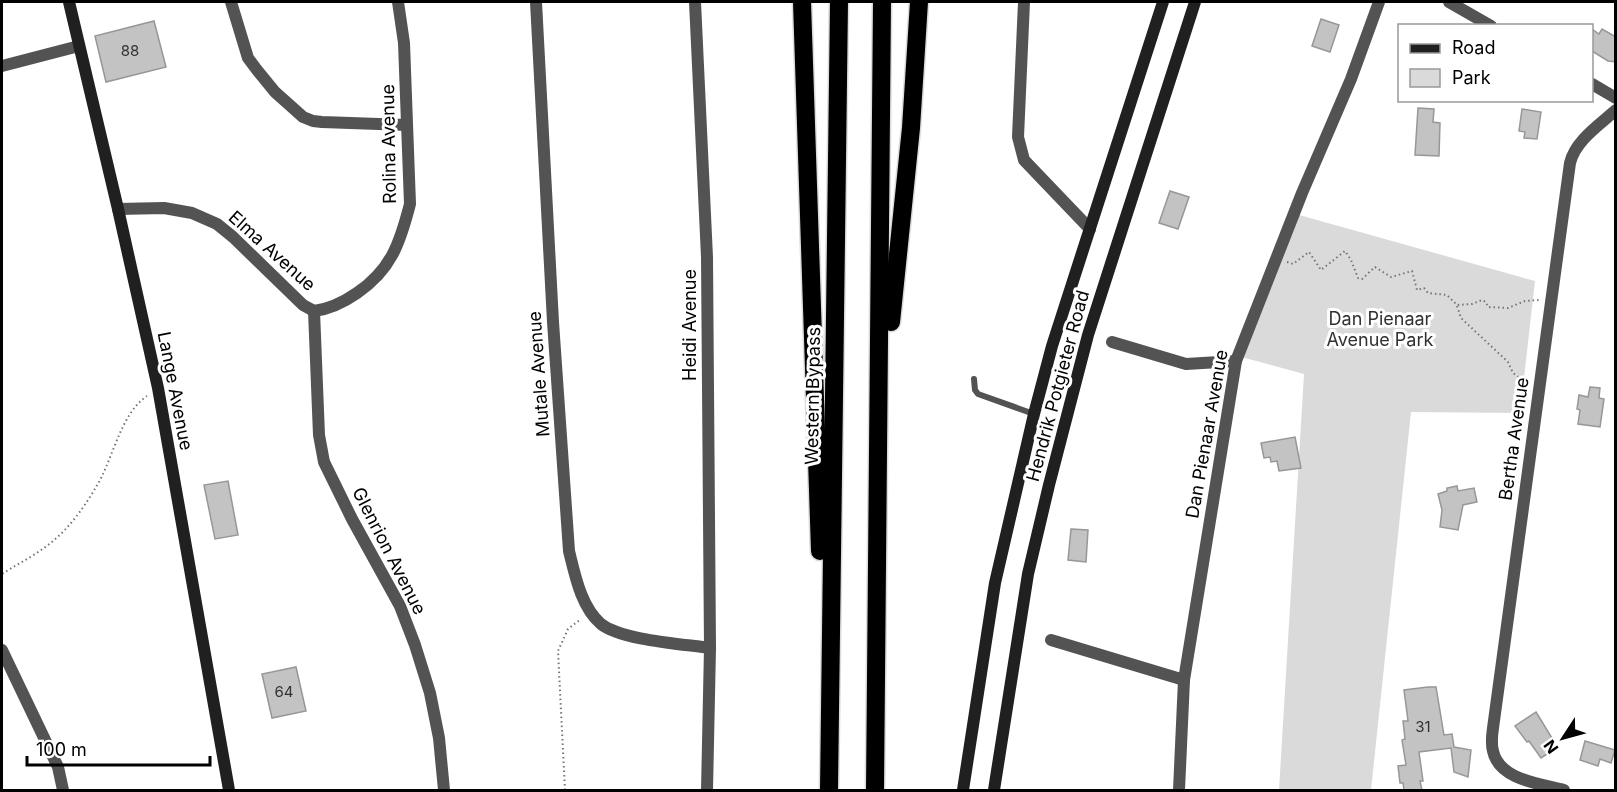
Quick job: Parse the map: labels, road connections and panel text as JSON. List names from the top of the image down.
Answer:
{
  "streets": {
    "highway": ["Western Bypass"],
    "main road": ["Hendrik Potgieter Road", "Lange Avenue"],
    "street": [
      "Rolina Avenue",
      "Elma Avenue",
      "Heidi Avenue",
      "Mutale Avenue",
      "Dan Pienaar Avenue",
      "Bertha Avenue",
      "Glenrion Avenue"
    ]
  },
  "crossings": [
    ["Rolina Avenue", "Elma Avenue"],
    ["Elma Avenue", "Lange Avenue"],
    ["Elma Avenue", "Glenrion Avenue"],
    ["Heidi Avenue", "Mutale Avenue"]
  ],
  "parks": ["Dan Pienaar Avenue Park"],
  "house_numbers": ["88", "64", "31"],
  "legend": ["Road", "Park"],
  "scale_bar": "100 m",
  "north": "bottom left"
}
